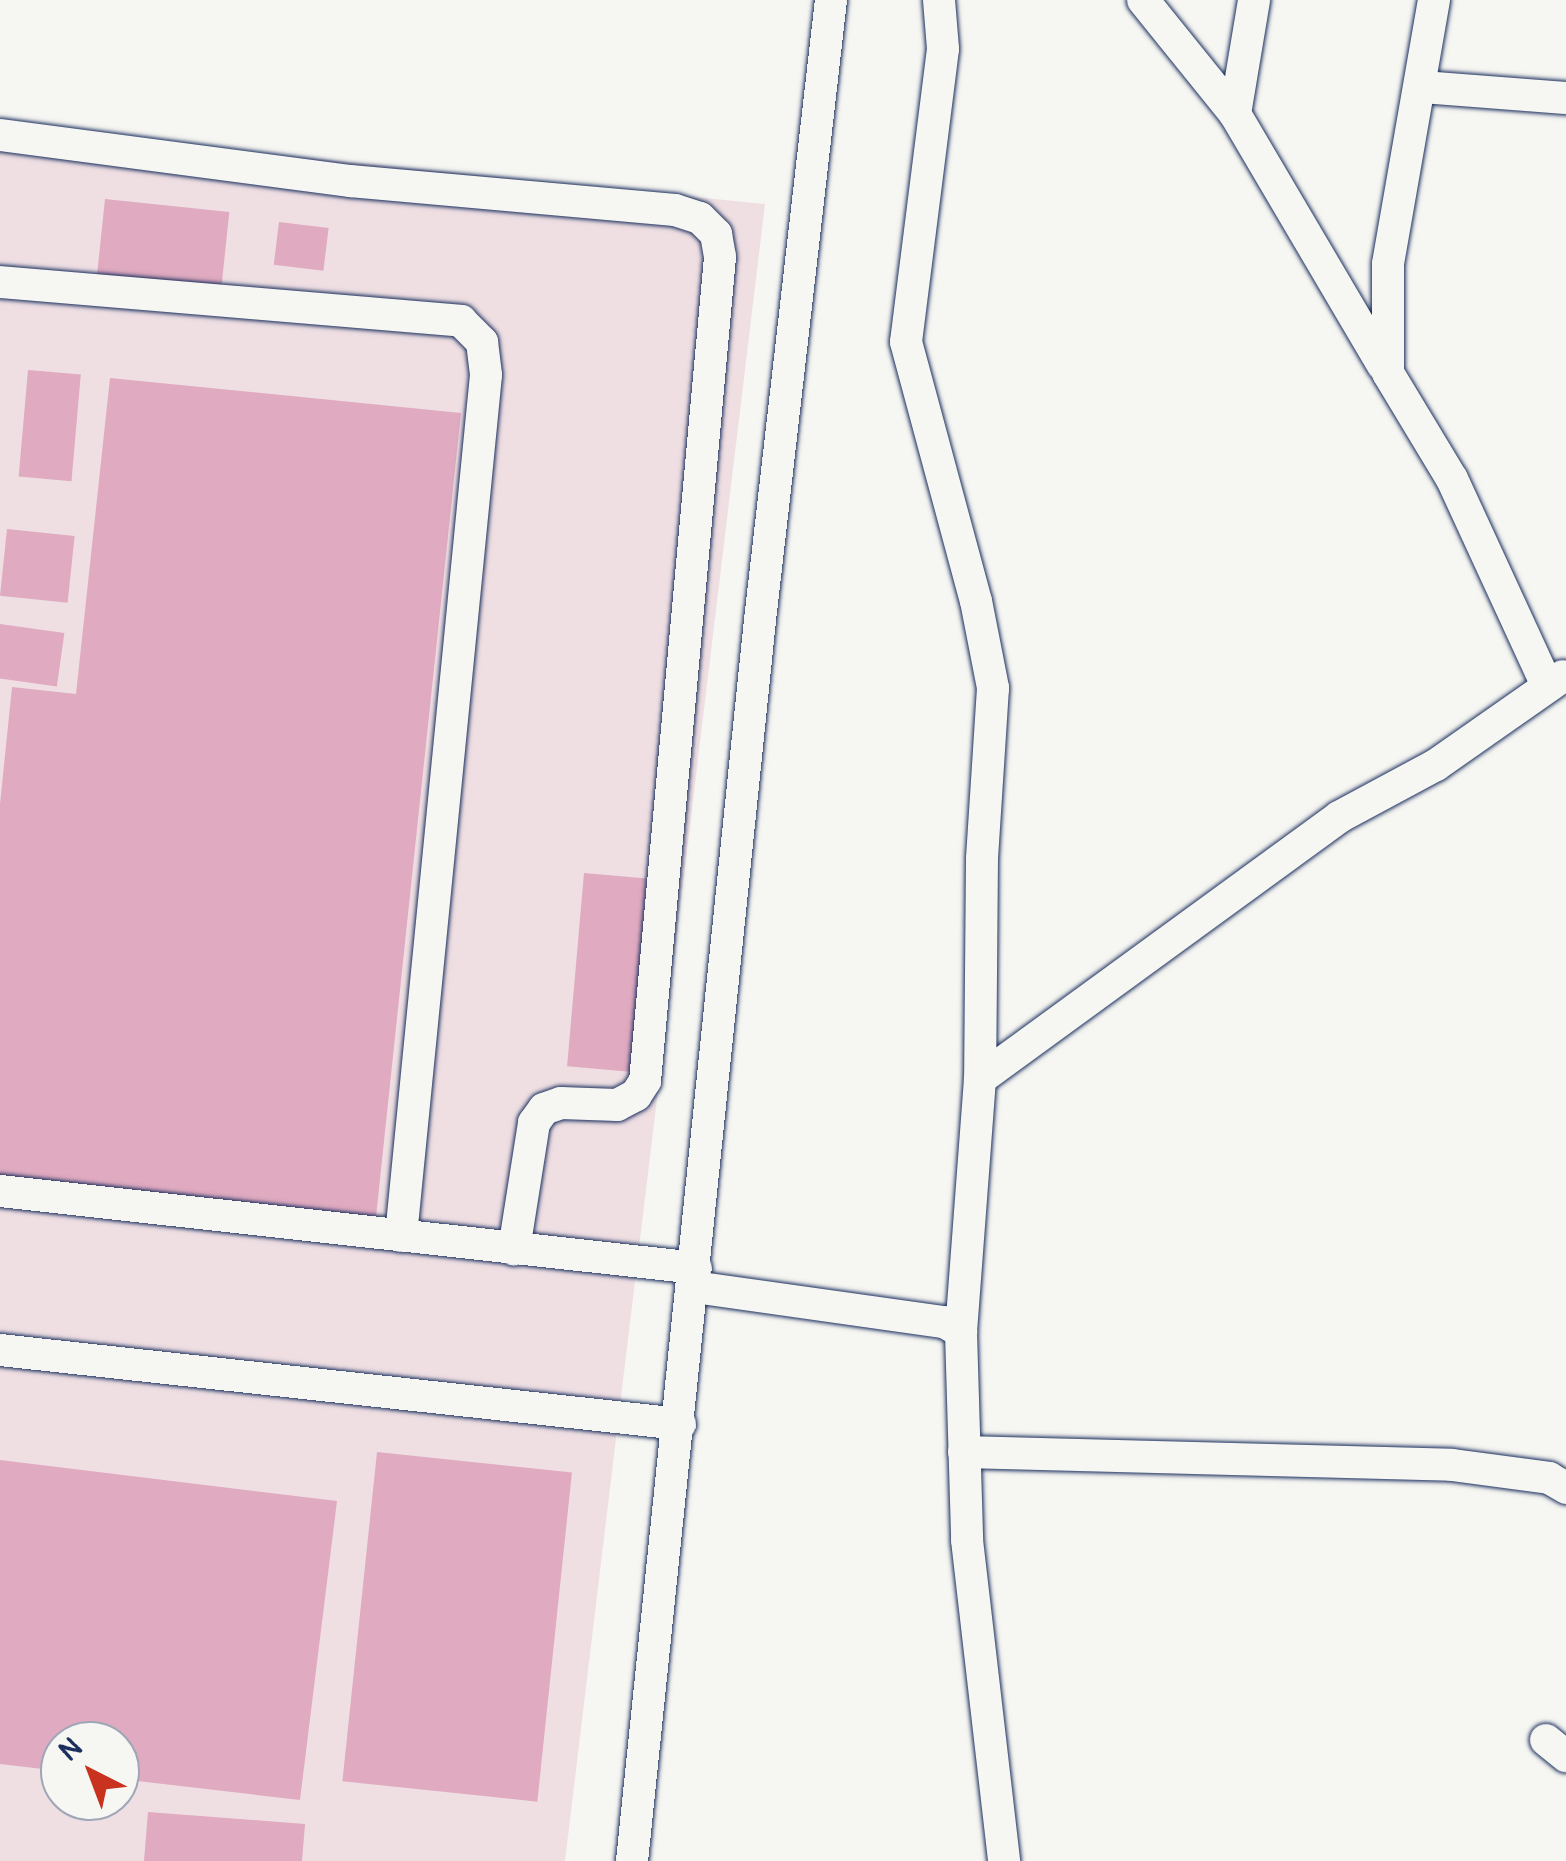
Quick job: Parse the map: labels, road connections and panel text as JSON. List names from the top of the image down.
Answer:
{
  "north": "top left"
}
